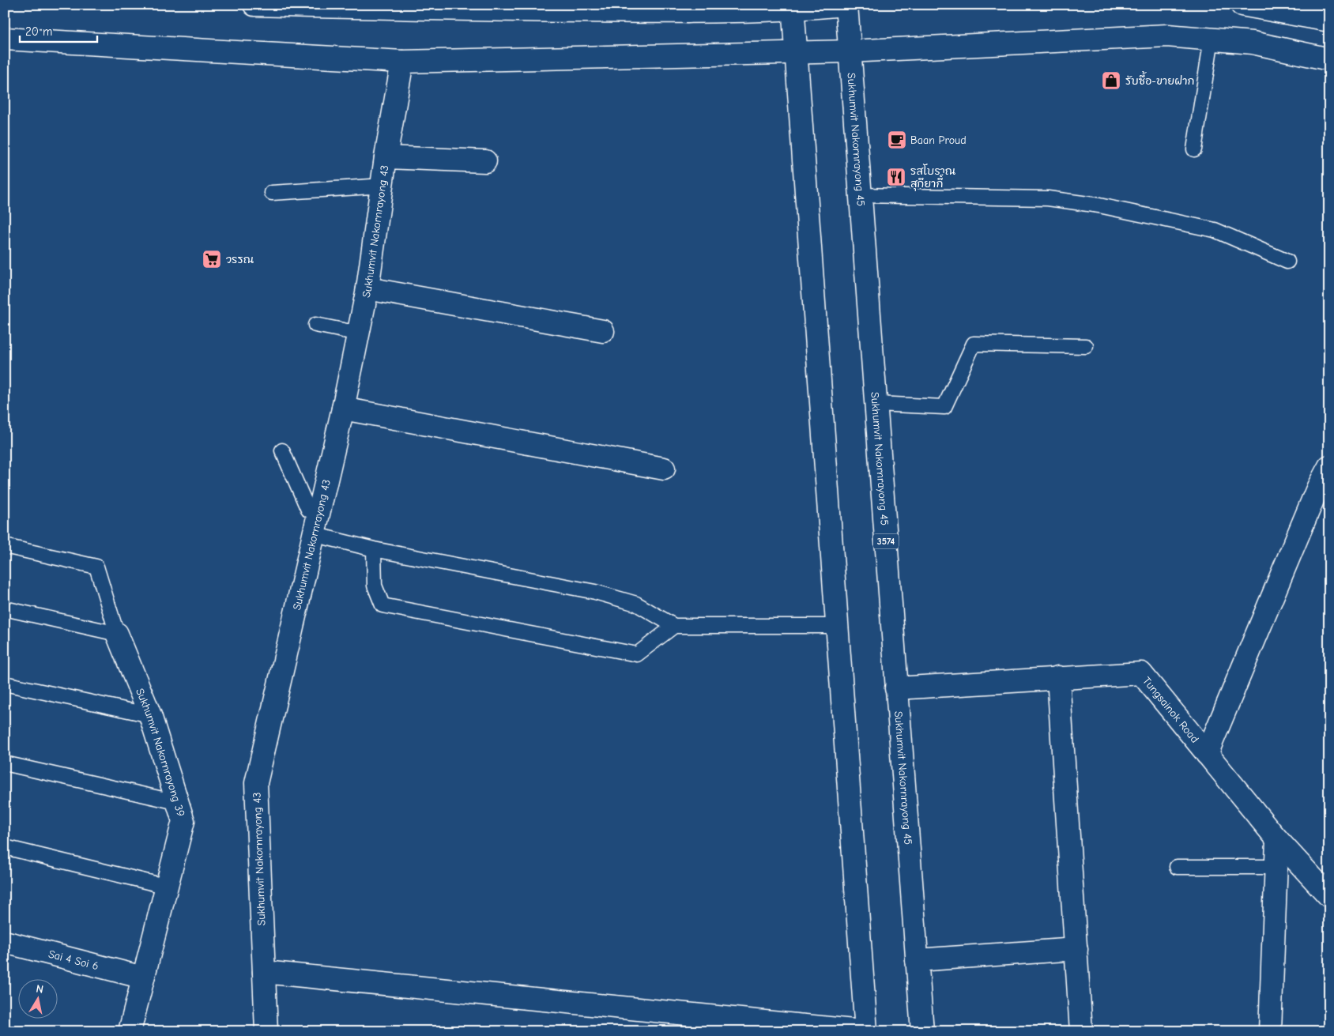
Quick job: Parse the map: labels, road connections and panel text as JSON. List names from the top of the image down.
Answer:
{
  "streets": {
    "street": [
      "Sukhumvit Nakornrayong 45",
      "Sukhumvit Nakornrayong 43",
      "3574",
      "Tungsainok Road",
      "Sukhumvit Nakornrayong 39",
      "Sai 4 Soi 6"
    ]
  },
  "crossings": [
    ["Sukhumvit Nakornrayong 45", "Tungsainok Road"],
    ["Sukhumvit Nakornrayong 39", "Sai 4 Soi 6"]
  ],
  "places": {
    "shop": ["รับซื้อ-ขายฝาก"],
    "cafe": ["Baan Proud"],
    "restaurant": ["รสโบราณ สุกียากี์"],
    "supermarket": ["วรรณ"]
  },
  "scale_bar": "20 m",
  "north": "top"
}
